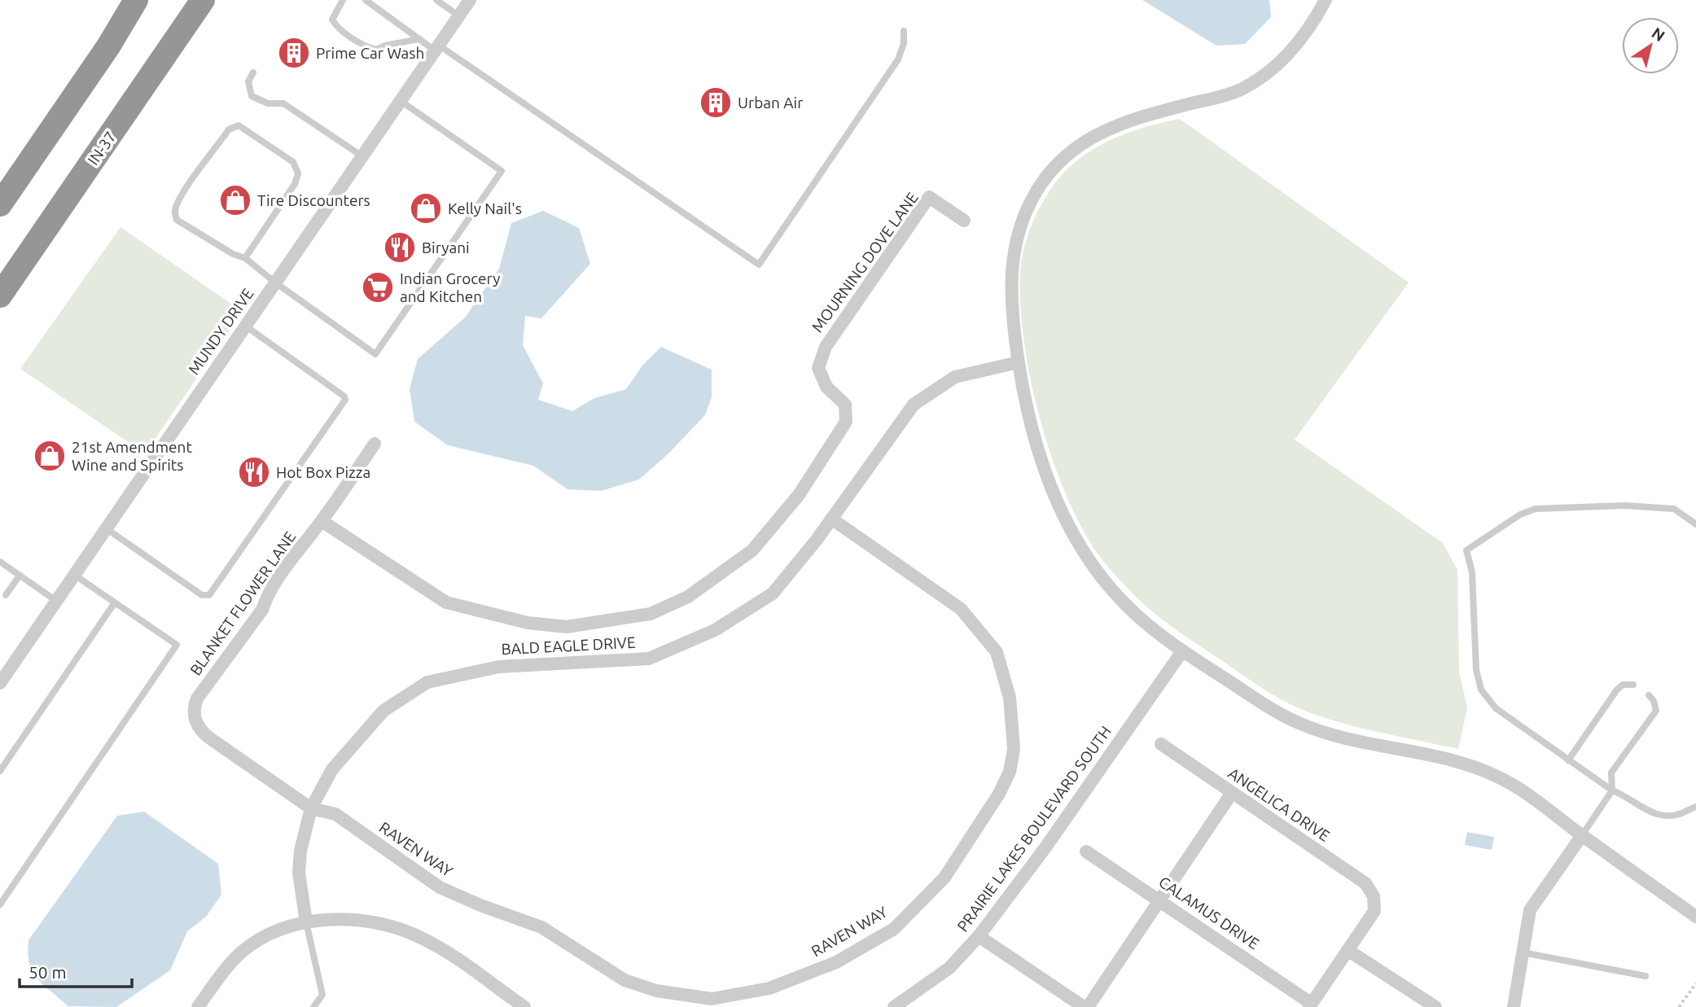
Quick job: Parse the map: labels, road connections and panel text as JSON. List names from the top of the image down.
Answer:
{
  "streets": {
    "highway": ["IN-37"],
    "street": [
      "MOURNING DOVE LANE",
      "MUNDY DRIVE",
      "BLANKET FLOWER LANE",
      "BALD EAGLE DRIVE",
      "ANGELICA DRIVE",
      "PRAIRIE LAKES BOULEVARD SOUTH",
      "RAVEN WAY",
      "CALAMUS DRIVE"
    ]
  },
  "crossings": [
    ["MOURNING DOVE LANE", "BLANKET FLOWER LANE"],
    ["BLANKET FLOWER LANE", "BALD EAGLE DRIVE"],
    ["BLANKET FLOWER LANE", "RAVEN WAY"],
    ["BALD EAGLE DRIVE", "RAVEN WAY"]
  ],
  "places": {
    "building": ["Prime Car Wash", "Urban Air"],
    "shop": ["Tire Discounters", "Kelly Nail's", "21st Amendment Wine and Spirits"],
    "restaurant": ["Biryani", "Hot Box Pizza"],
    "supermarket": ["Indian Grocery and Kitchen"]
  },
  "scale_bar": "50 m",
  "north": "top right"
}
